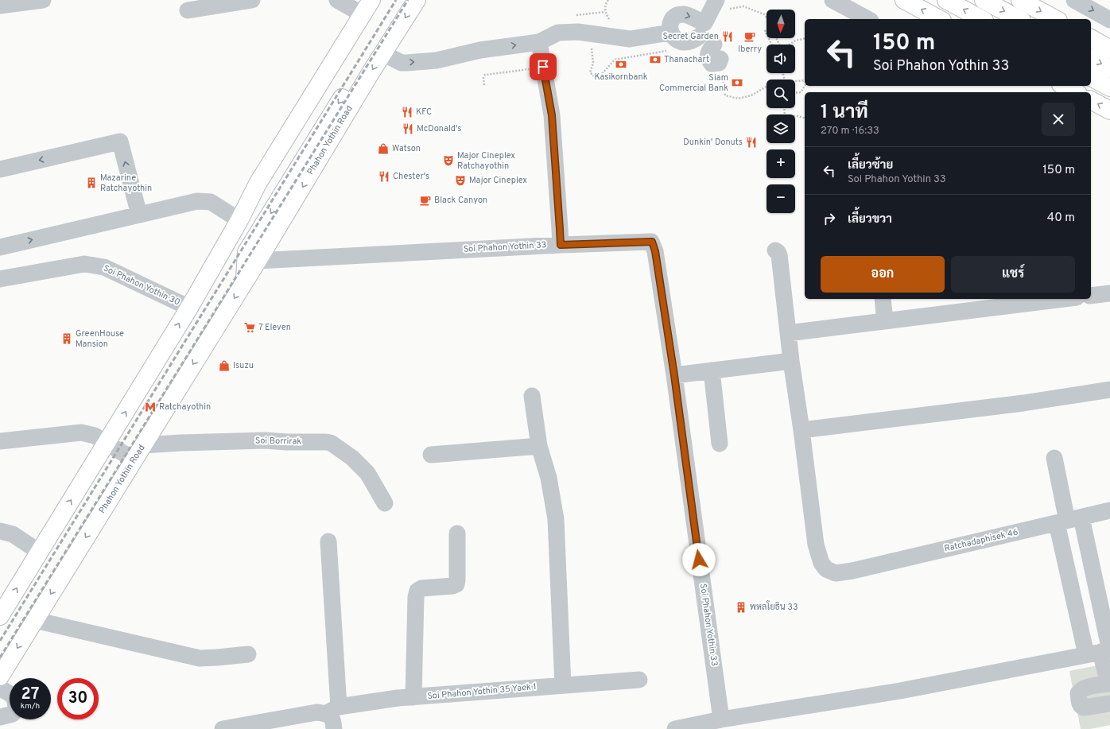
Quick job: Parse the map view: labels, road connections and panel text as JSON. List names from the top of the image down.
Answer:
{
  "streets": {
    "main road": ["Phahon Yothin Road"],
    "street": [
      "Soi Phahon Yothin 33",
      "Soi Phahon Yothin 30",
      "Soi Borrirak",
      "Ratchadaphisek 46",
      "Soi Phahon Yothin 35 Yaek 1"
    ]
  },
  "crossings": [
    ["Phahon Yothin Road", "Soi Phahon Yothin 33"],
    ["Phahon Yothin Road", "Soi Phahon Yothin 30"],
    ["Phahon Yothin Road", "Soi Borrirak"]
  ],
  "places": {
    "restaurant": [
      "Secret Garden",
      "KFC",
      "McDonald's",
      "Dunkin' Donuts",
      "Chester's"
    ],
    "cafe": ["Iberry", "Black Canyon"],
    "bank": ["Thanachart", "Kasikornbank", "Siam Commercial Bank"],
    "shop": ["Watson", "Isuzu"],
    "theatre": ["Major Cineplex Ratchayothin", "Major Cineplex"],
    "building": ["Mazarine Ratchayothin", "GreenHouse Mansion", "พหลโยธิน 33"],
    "supermarket": ["7 Eleven"],
    "metro station": ["Ratchayothin"]
  },
  "north": "bottom",
  "page": {
    "map_buttons": ["+", "−"],
    "turn": ["150 m", "Soi Phahon Yothin 33"],
    "heading": ["1 นาที", "270 m · 16:33"],
    "list": [
      {
        "name": "เลี้ยวซ้าย",
        "note": "Soi Phahon Yothin 33",
        "value": "150 m"
      },
      {
        "name": "เลี้ยวขวา",
        "value": "40 m"
      }
    ],
    "buttons": ["ออก", "แชร์"],
    "speed": "27 km/h",
    "limit": "30"
  }
}
